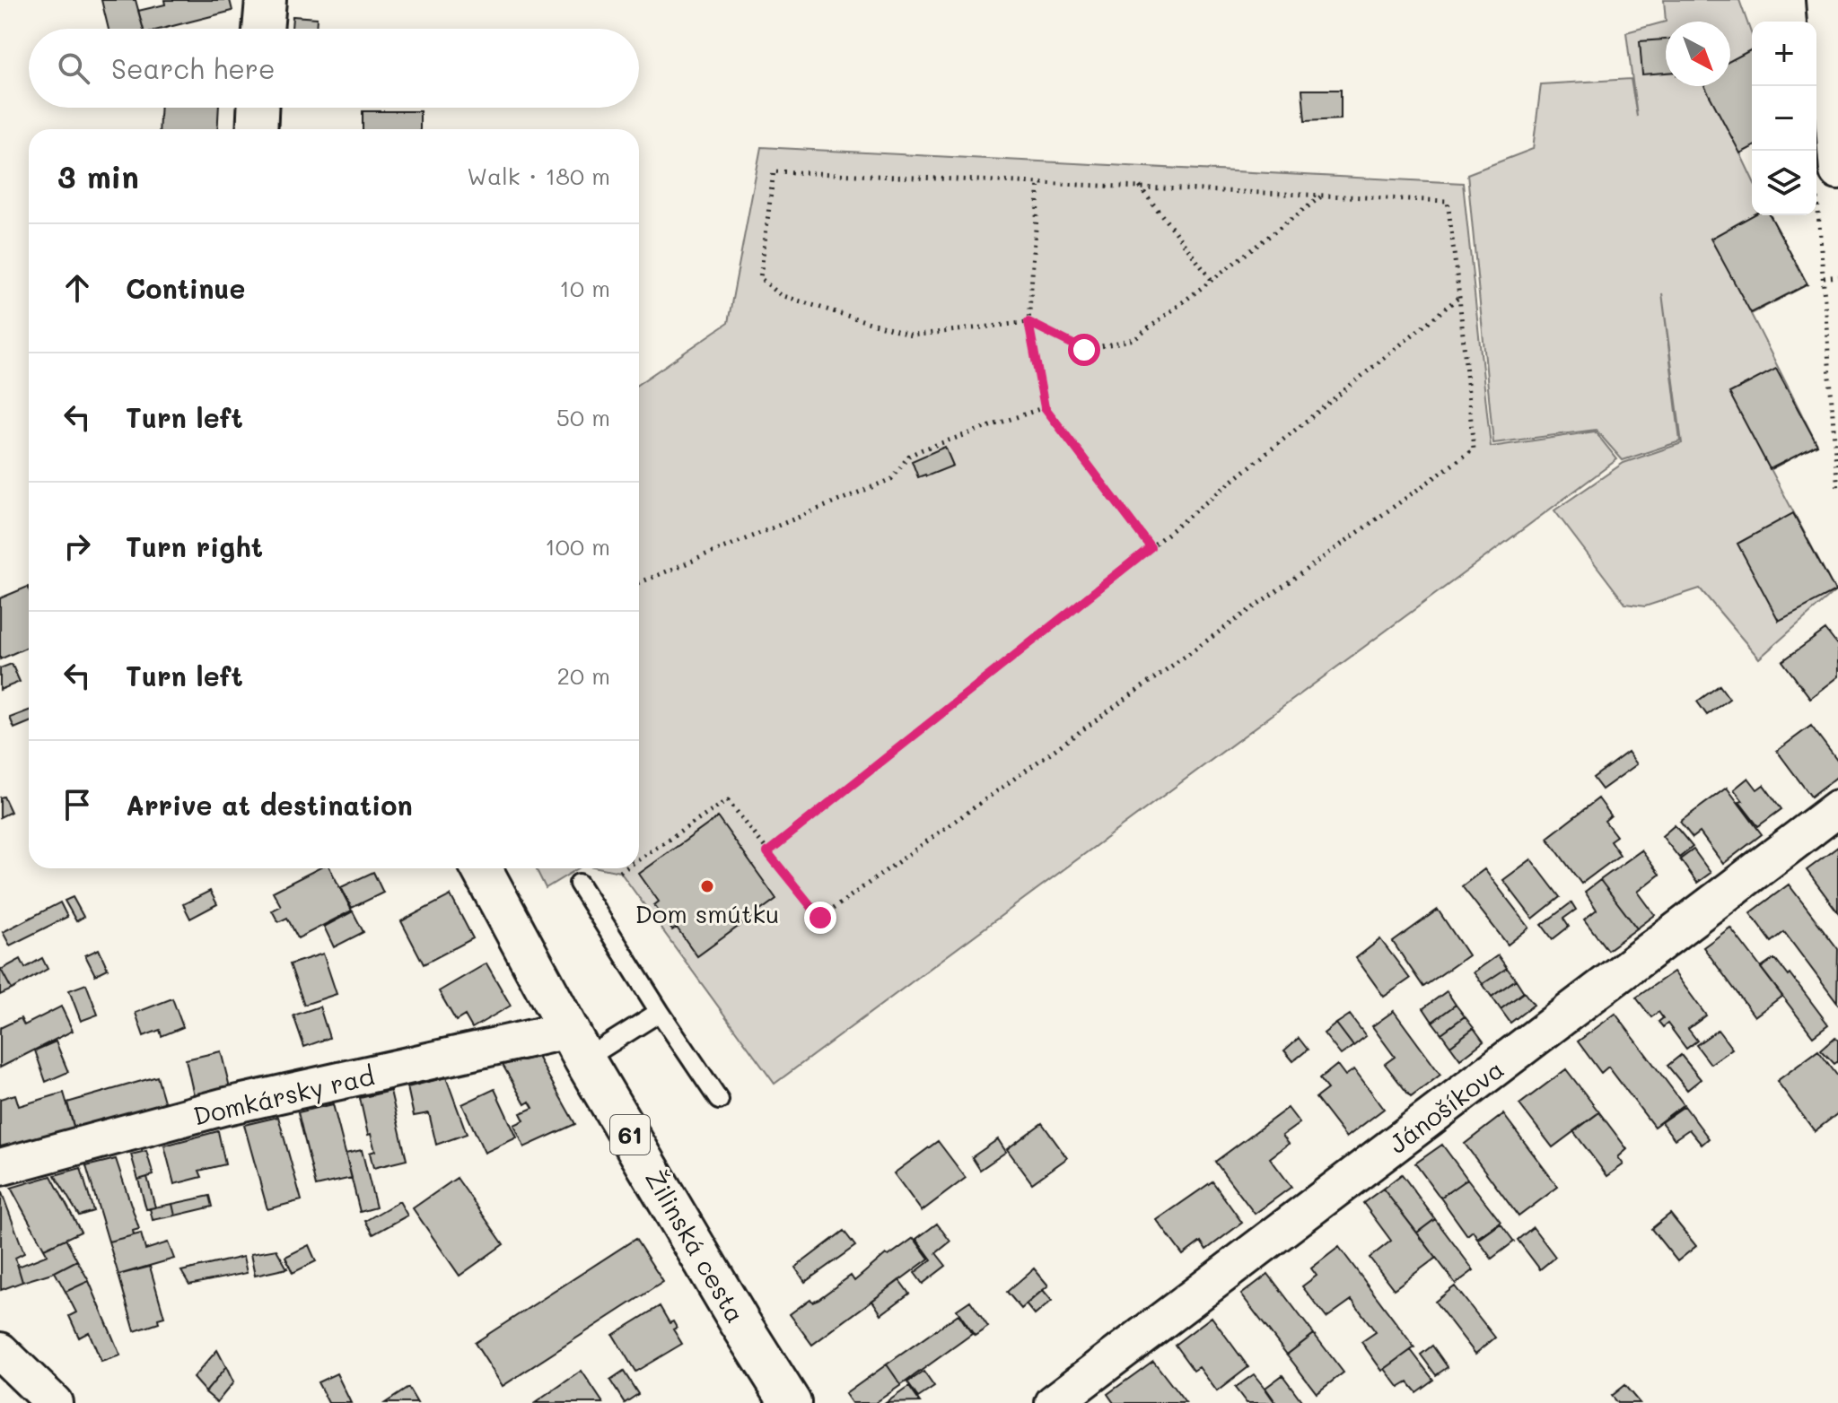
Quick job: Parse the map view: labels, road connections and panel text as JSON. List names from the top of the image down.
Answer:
{
  "streets": {
    "main road": ["61", "Žilinská cesta"],
    "street": ["Domkársky rad", "Jánošíkova"]
  },
  "crossings": [
    ["Domkársky rad", "Žilinská cesta"]
  ],
  "places": ["Dom smútku"],
  "north": "bottom right",
  "page": {
    "map_buttons": ["+", "−"],
    "search": "Search here",
    "heading": ["3 min", "Walk · 180 m"],
    "list": [
      ["Continue", "10 m"],
      ["Turn left", "50 m"],
      ["Turn right", "100 m"],
      ["Turn left", "20 m"],
      "Arrive at destination"
    ]
  }
}
